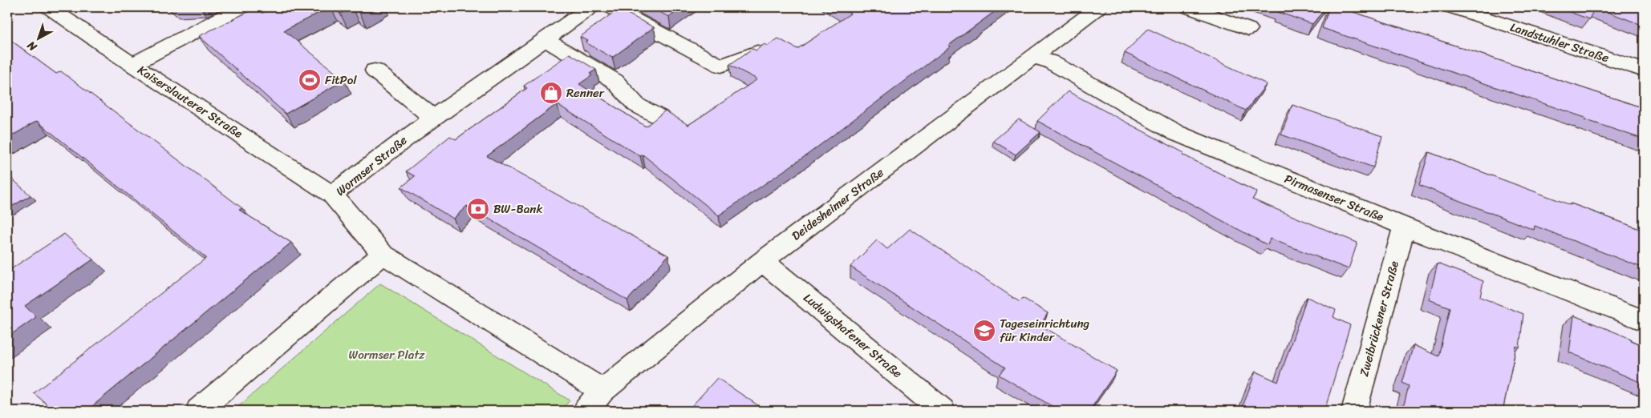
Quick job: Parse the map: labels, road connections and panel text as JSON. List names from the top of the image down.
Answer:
{
  "streets": {
    "street": [
      "Landstuhler Straße",
      "Kaiserslauterer Straße",
      "Wormser Straße",
      "Pirmasenser Straße",
      "Deidesheimer Straße",
      "Zweibrückener Straße",
      "Ludwigshafener Straße"
    ]
  },
  "crossings": [
    ["Kaiserslauterer Straße", "Wormser Straße"],
    ["Pirmasenser Straße", "Deidesheimer Straße"],
    ["Pirmasenser Straße", "Zweibrückener Straße"],
    ["Deidesheimer Straße", "Ludwigshafener Straße"]
  ],
  "parks": ["Wormser Platz"],
  "places": {
    "sports": ["FitPol"],
    "shop": ["Renner"],
    "bank": ["BW-Bank"],
    "school or university": ["Tageseinrichtung für Kinder"]
  },
  "north": "bottom left"
}
